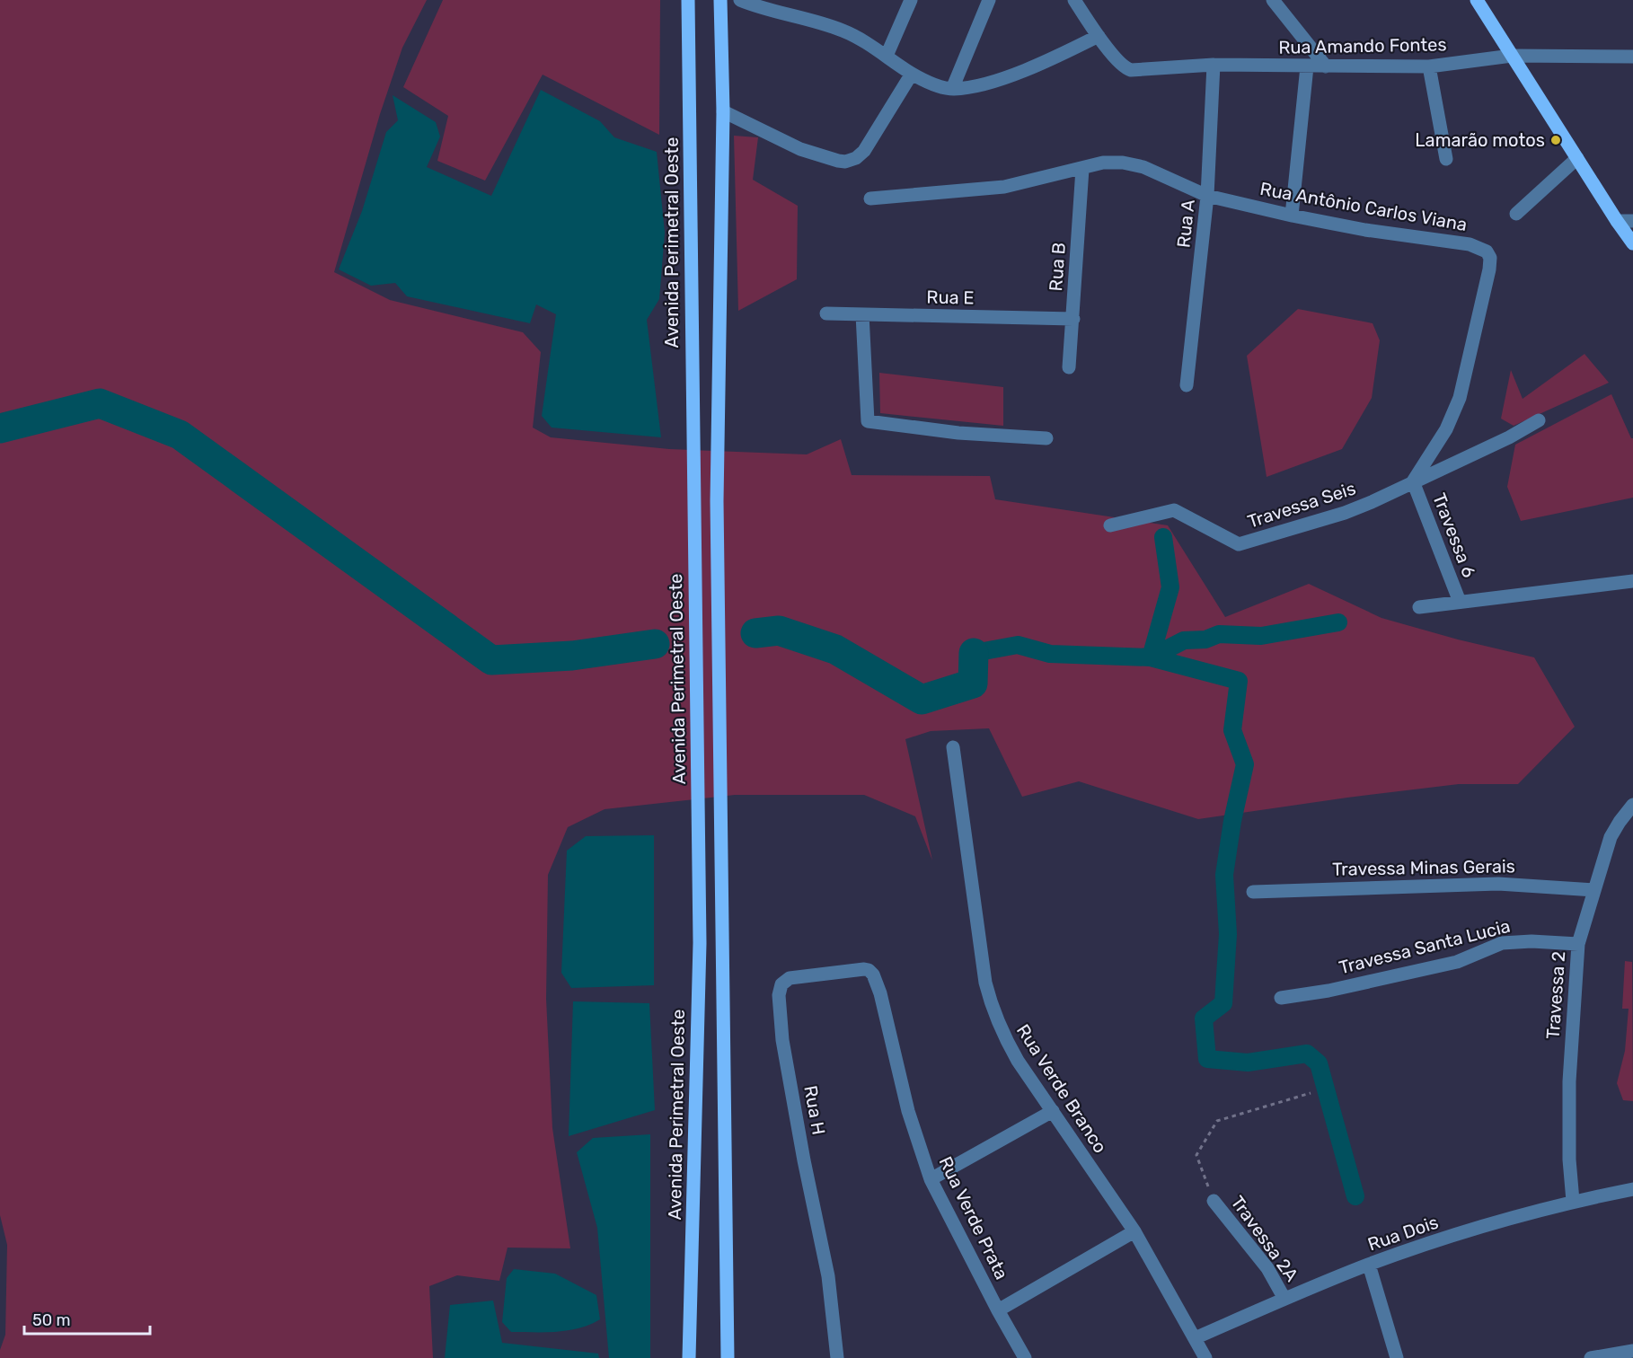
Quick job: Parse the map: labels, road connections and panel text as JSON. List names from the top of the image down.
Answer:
{
  "streets": {
    "main road": ["Avenida Perimetral Oeste"],
    "street": [
      "Rua Amando Fontes",
      "Rua Antônio Carlos Viana",
      "Rua A",
      "Rua B",
      "Rua E",
      "Travessa Seis",
      "Travessa 6",
      "Travessa Minas Gerais",
      "Travessa Santa Lucia",
      "Travessa 2",
      "Rua Verde Branco",
      "Rua H",
      "Rua Verde Prata",
      "Rua Dois",
      "Travessa 2A"
    ]
  },
  "crossings": [
    ["Rua Amando Fontes", "Rua A"],
    ["Rua Antônio Carlos Viana", "Rua A"],
    ["Rua Antônio Carlos Viana", "Rua B"],
    ["Rua Antônio Carlos Viana", "Travessa Seis"],
    ["Rua Antônio Carlos Viana", "Travessa 6"],
    ["Rua B", "Rua E"],
    ["Travessa Seis", "Travessa 6"],
    ["Travessa Minas Gerais", "Travessa 2"],
    ["Travessa Santa Lucia", "Travessa 2"],
    ["Travessa 2", "Rua Dois"],
    ["Rua Verde Branco", "Rua Dois"],
    ["Rua H", "Rua Verde Prata"],
    ["Rua Dois", "Travessa 2A"]
  ],
  "places": ["Lamarão motos"],
  "scale_bar": "50 m"
}
